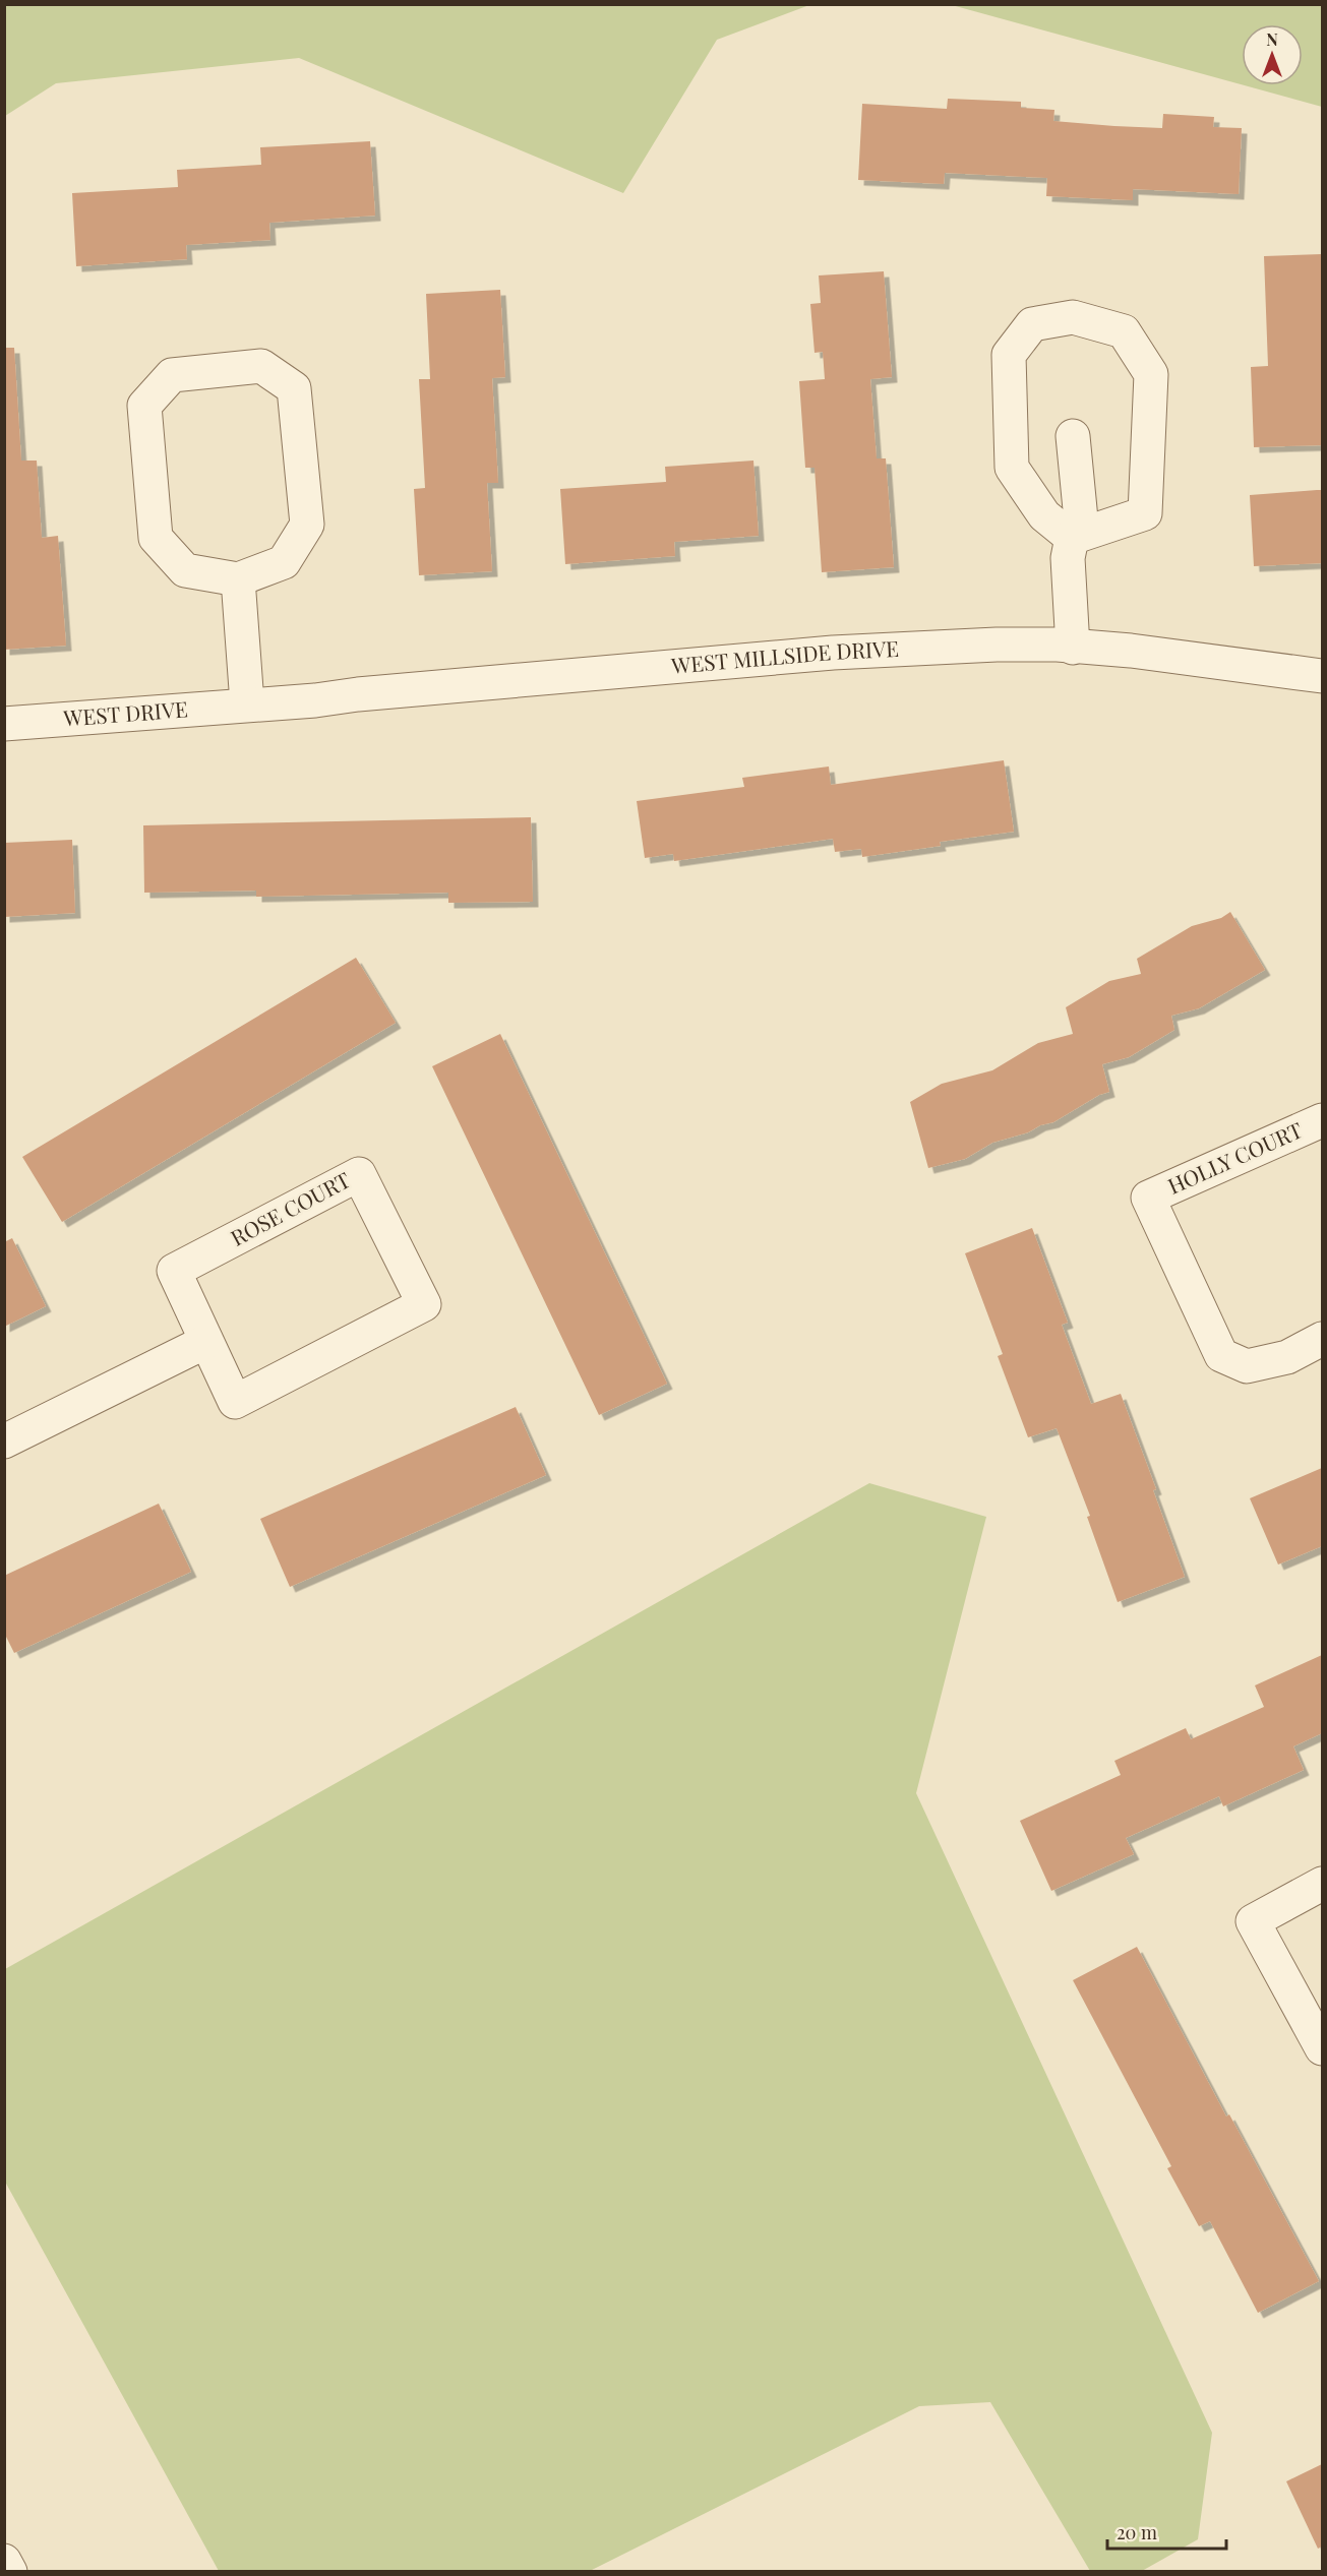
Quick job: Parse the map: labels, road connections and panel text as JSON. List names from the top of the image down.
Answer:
{
  "streets": {
    "street": [
      "WEST MILLSIDE DRIVE",
      "WEST DRIVE",
      "HOLLY COURT",
      "ROSE COURT"
    ]
  },
  "crossings": [
    ["WEST MILLSIDE DRIVE", "WEST DRIVE"]
  ],
  "scale_bar": "20 m",
  "north": "top"
}
